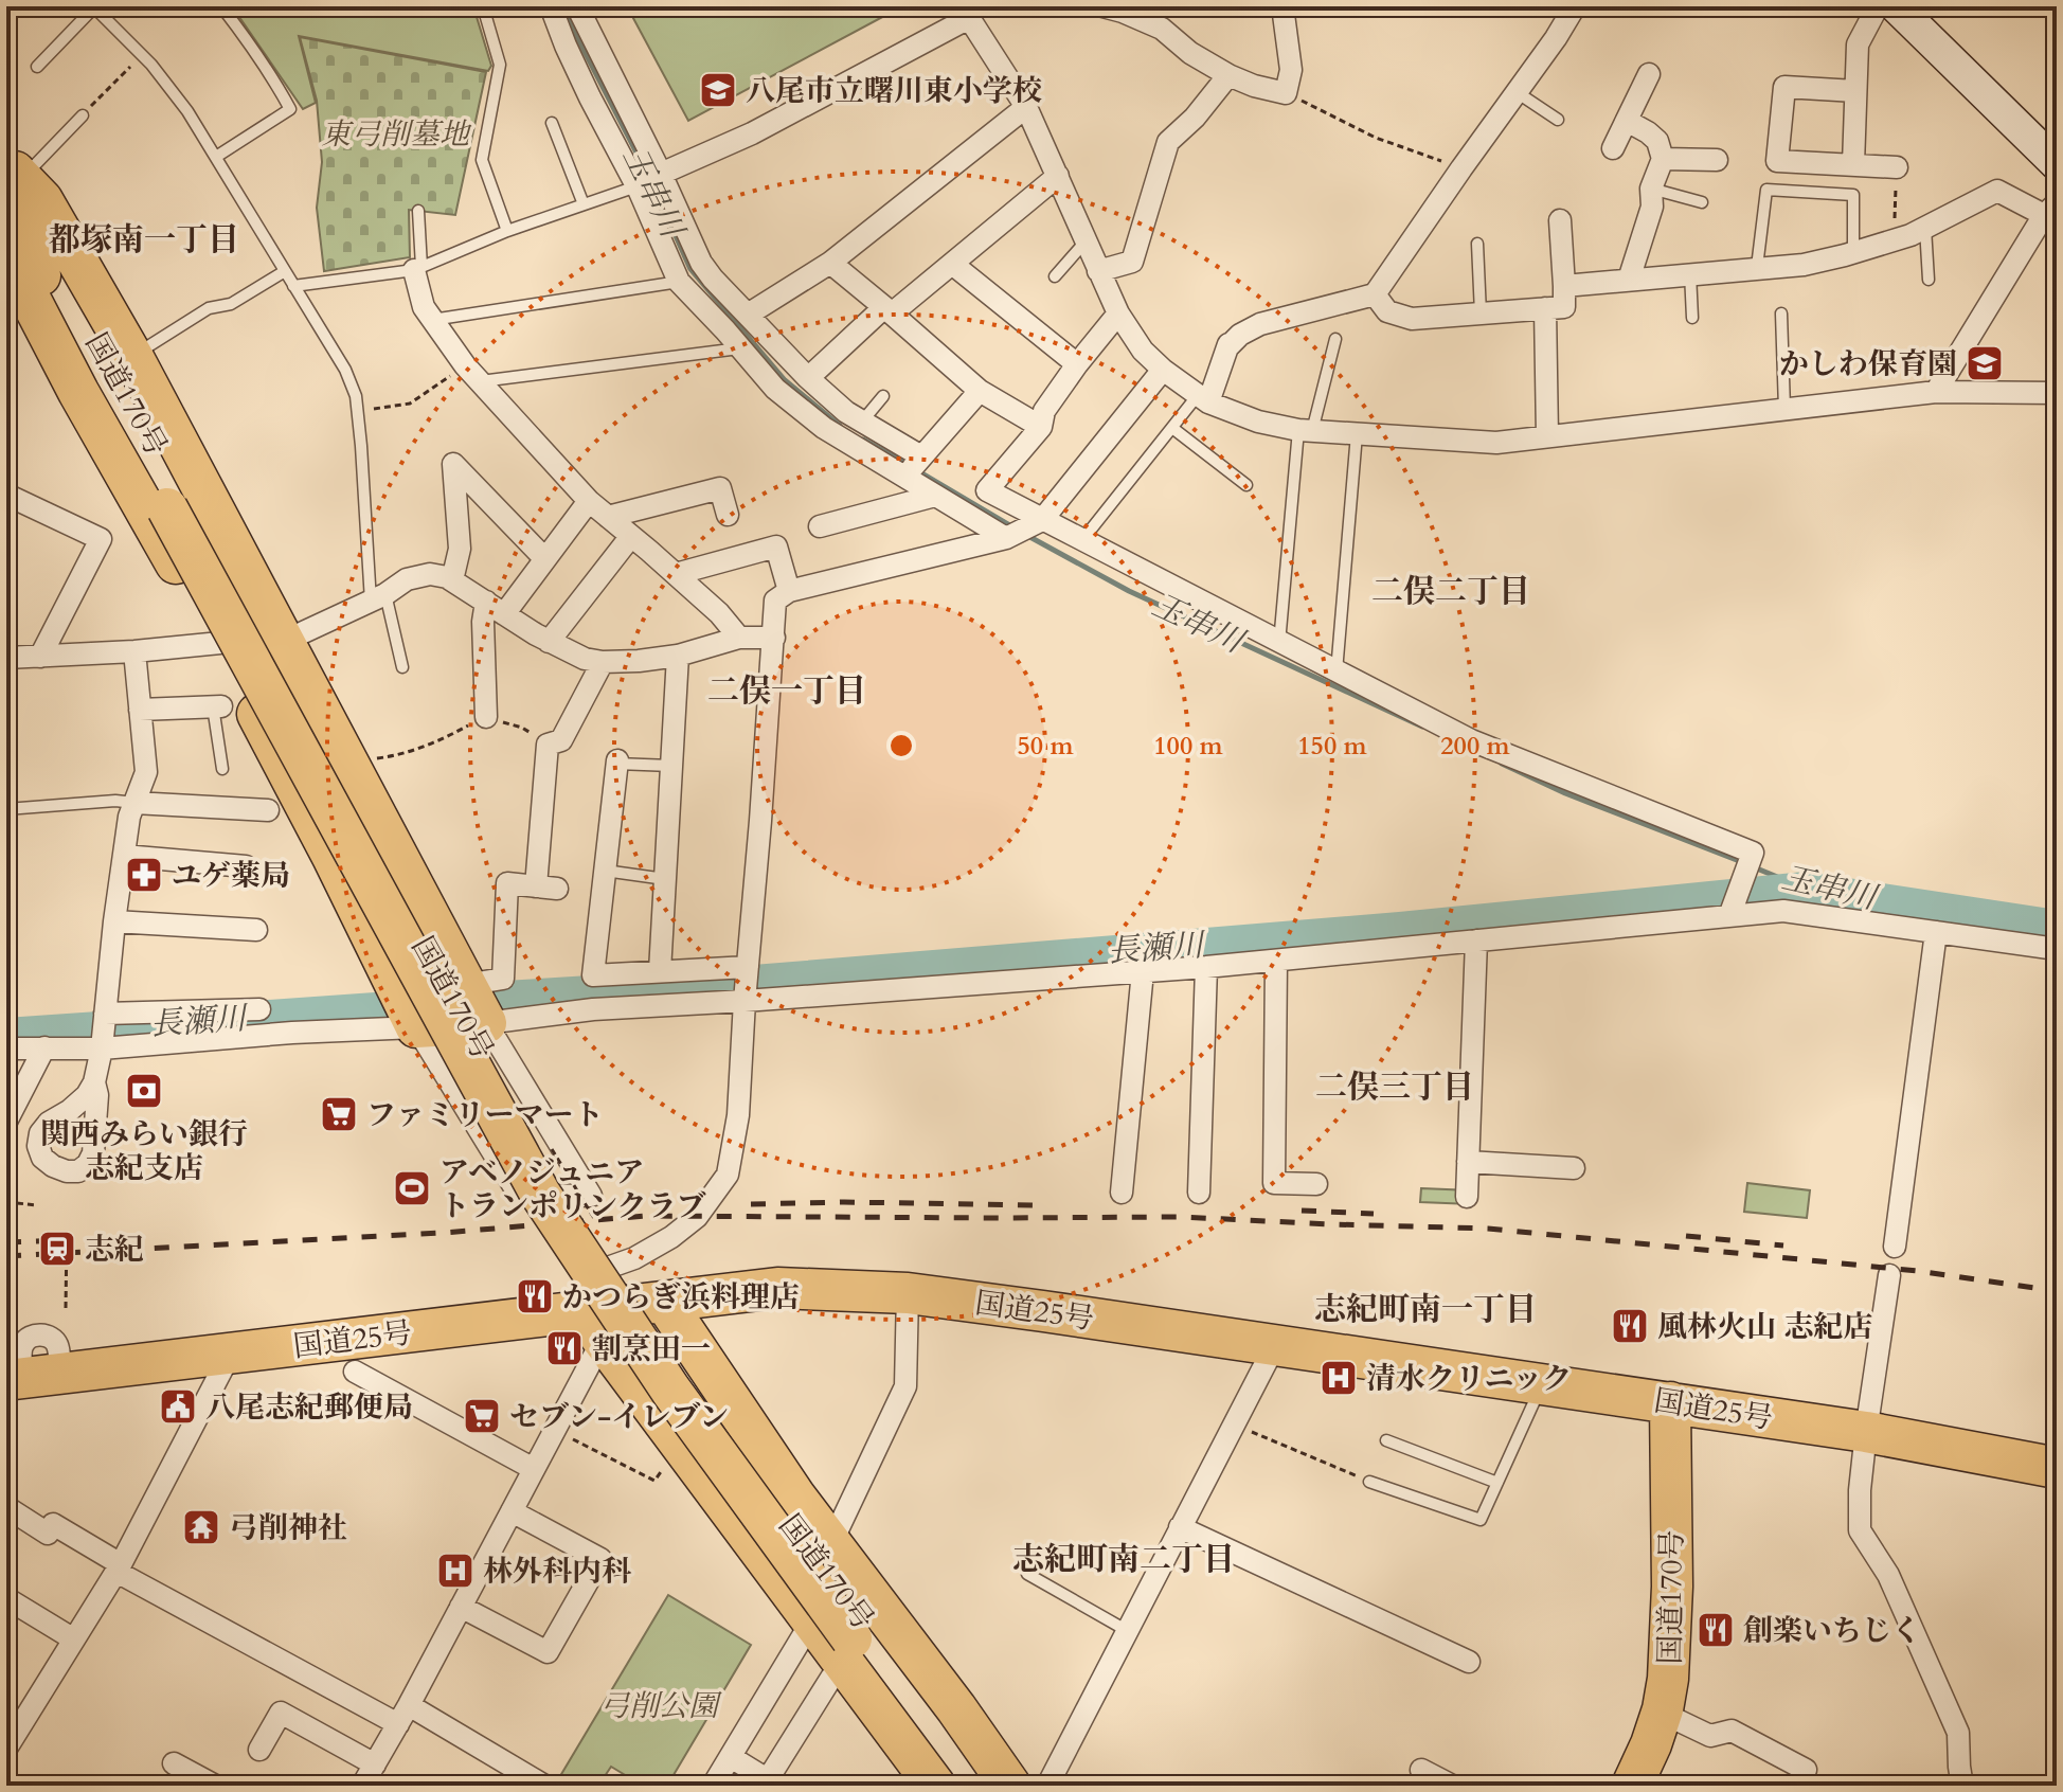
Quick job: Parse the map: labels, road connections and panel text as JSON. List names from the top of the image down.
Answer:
{
  "streets": {
    "highway": ["国道170号", "国道25号"]
  },
  "crossings": [
    ["国道170号", "国道25号"]
  ],
  "districts": [
    "都塚南一丁目",
    "二俣二丁目",
    "二俣一丁目",
    "二俣三丁目",
    "志紀町南一丁目",
    "志紀町南二丁目"
  ],
  "water": ["玉串川", "長瀬川"],
  "parks": ["東弓削墓地", "弓削公園"],
  "places": {
    "school or university": ["八尾市立曙川東小学校", "かしわ保育園"],
    "pharmacy": ["ユゲ薬局"],
    "bank": ["関西みらい銀行 志紀支店"],
    "supermarket": ["ファミリーマート", "セブン-イレブン"],
    "sports": ["アベノジュニア トランポリンクラブ"],
    "station": ["志紀"],
    "restaurant": [
      "かつらぎ浜料理店",
      "風林火山 志紀店",
      "割烹田一",
      "創楽いちじく"
    ],
    "hospital": ["清水クリニック", "林外科内科"],
    "public building": ["八尾志紀郵便局"],
    "temple": ["弓削神社"]
  },
  "rings": [
    "50 m",
    "100 m",
    "150 m",
    "200 m"
  ]
}
